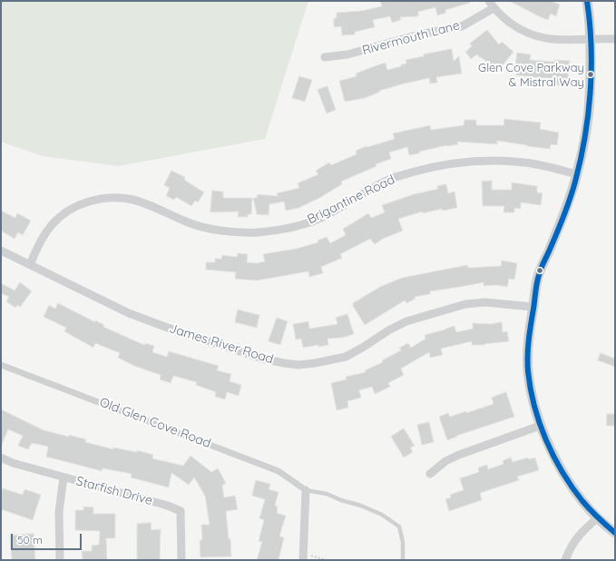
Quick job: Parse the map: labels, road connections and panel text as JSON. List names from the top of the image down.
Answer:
{
  "streets": {
    "street": [
      "Rivermouth Lane",
      "Brigantine Road",
      "James River Road",
      "Old Glen Cove Road",
      "Starfish Drive"
    ]
  },
  "crossings": [
    ["Brigantine Road", "James River Road"]
  ],
  "places": ["Glen Cove Parkway & Mistral Way"],
  "scale_bar": "50 m"
}
